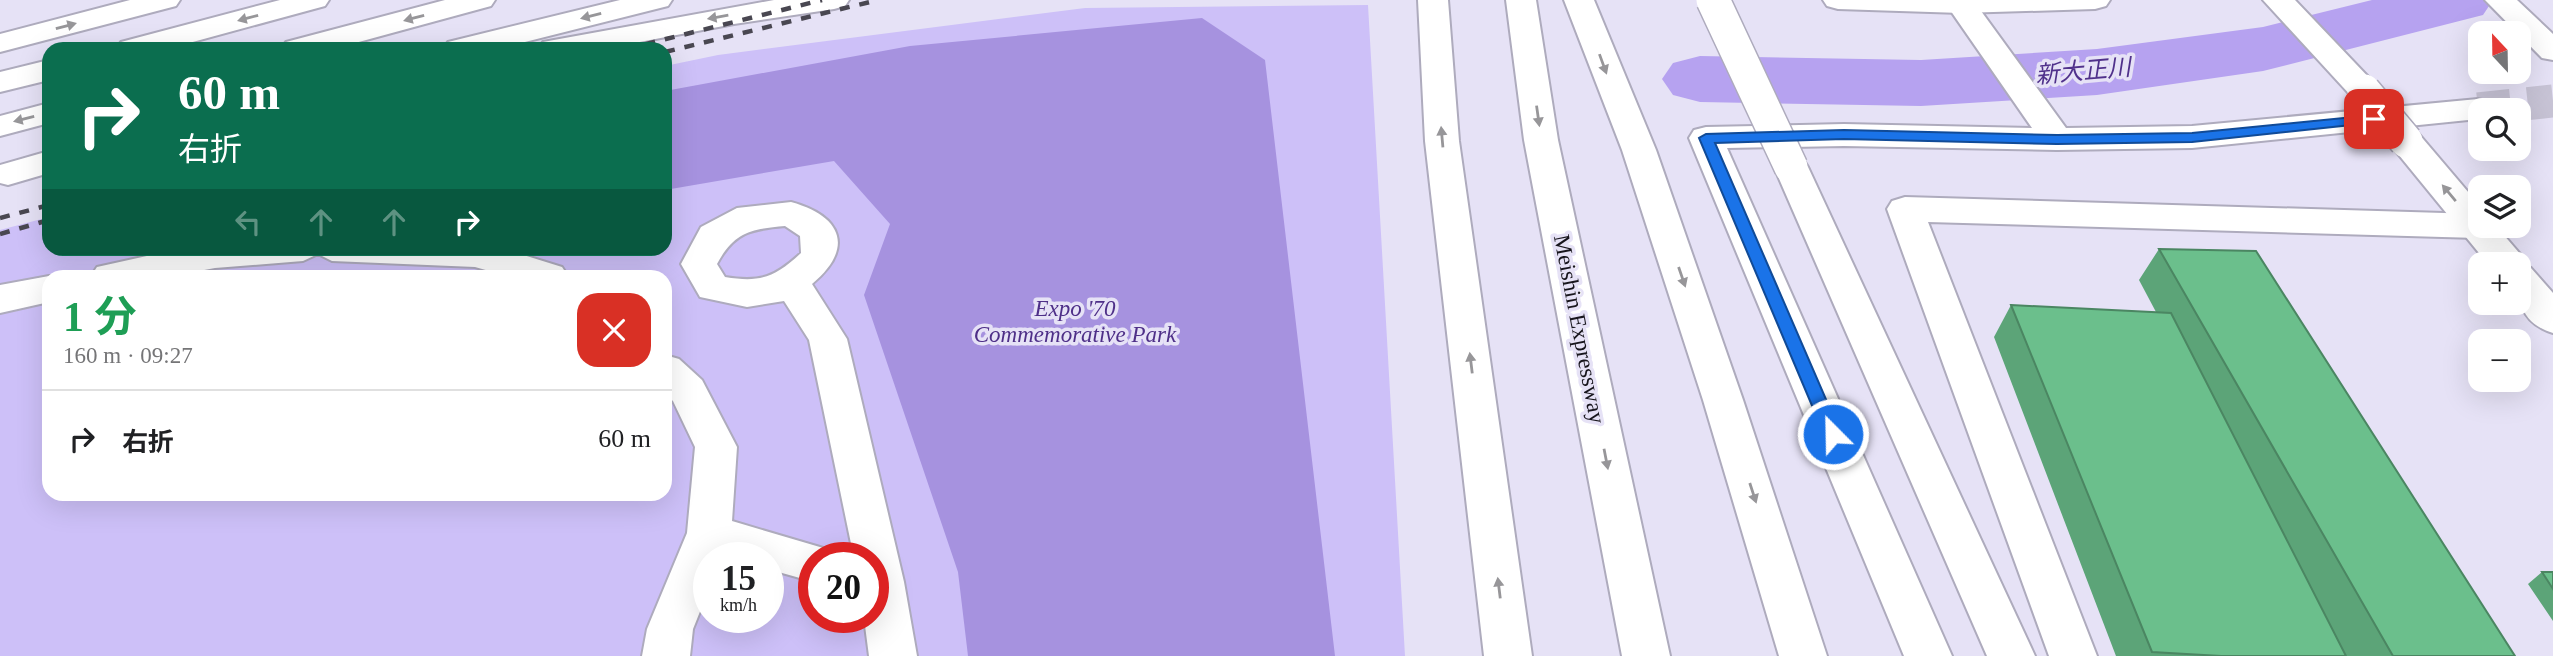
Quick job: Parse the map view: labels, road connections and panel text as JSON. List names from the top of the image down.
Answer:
{
  "streets": {
    "main road": ["Meishin Expressway"]
  },
  "water": ["新大正川"],
  "parks": ["Expo '70 Commemorative Park"],
  "north": "top",
  "page": {
    "map_buttons": ["+", "−"],
    "turn": ["60 m", "右折"],
    "heading": ["1 分", "160 m · 09:27"],
    "list": [
      {
        "name": "右折",
        "value": "60 m"
      }
    ],
    "speed": "15 km/h",
    "limit": "20"
  }
}
